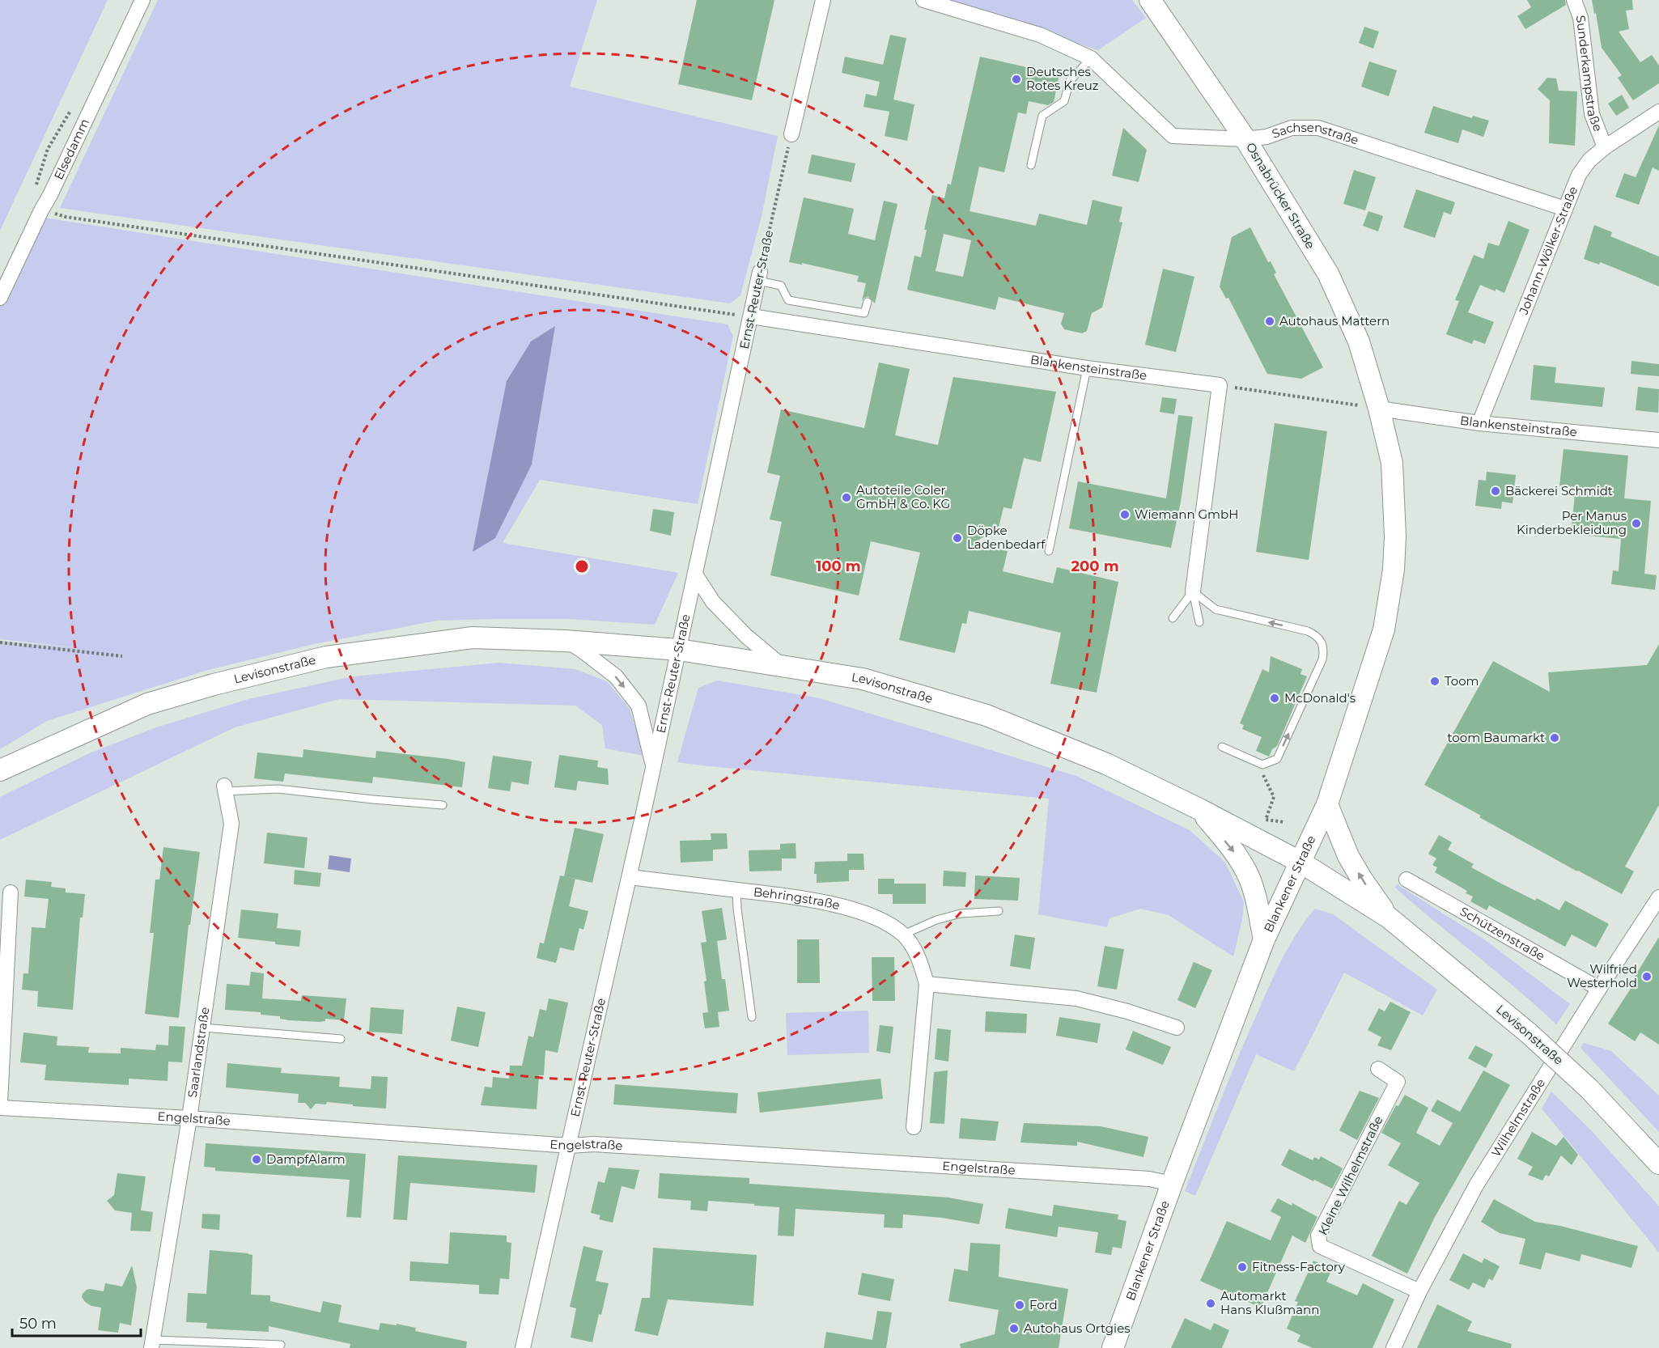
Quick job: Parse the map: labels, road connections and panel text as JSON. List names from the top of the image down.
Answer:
{
  "streets": {
    "main road": ["Osnabrücker Straße", "Levisonstraße", "Blankener Straße"],
    "street": [
      "Sunderkampstraße",
      "Sachsenstraße",
      "Elsedamm",
      "Johann-Wölker-Straße",
      "Ernst-Reuter-Straße",
      "Blankensteinstraße",
      "Behringstraße",
      "Schützenstraße",
      "Saarlandstraße",
      "Wilhelmstraße",
      "Engelstraße",
      "Kleine Wilhelmstraße"
    ]
  },
  "crossings": [
    ["Sunderkampstraße", "Johann-Wölker-Straße"],
    ["Sachsenstraße", "Osnabrücker Straße"],
    ["Sachsenstraße", "Johann-Wölker-Straße"],
    ["Osnabrücker Straße", "Blankensteinstraße"],
    ["Osnabrücker Straße", "Blankener Straße"],
    ["Johann-Wölker-Straße", "Blankensteinstraße"],
    ["Ernst-Reuter-Straße", "Blankensteinstraße"],
    ["Ernst-Reuter-Straße", "Levisonstraße"],
    ["Ernst-Reuter-Straße", "Behringstraße"],
    ["Ernst-Reuter-Straße", "Engelstraße"],
    ["Blankensteinstraße", "Blankener Straße"],
    ["Levisonstraße", "Blankener Straße"],
    ["Blankener Straße", "Engelstraße"],
    ["Schützenstraße", "Wilhelmstraße"],
    ["Saarlandstraße", "Engelstraße"],
    ["Wilhelmstraße", "Kleine Wilhelmstraße"]
  ],
  "places": [
    "Deutsches Rotes Kreuz",
    "Autohaus Mattern",
    "Bäckerei Schmidt",
    "Autoteile Coler GmbH & Co. KG",
    "Wiemann GmbH",
    "Per Manus Kinderbekleidung",
    "Döpke Ladenbedarf",
    "Toom",
    "McDonald's",
    "toom Baumarkt",
    "Wilfried Westerhold",
    "DampfAlarm",
    "Fitness-Factory",
    "Automarkt Hans Klußmann",
    "Ford",
    "Autohaus Ortgies"
  ],
  "scale_bar": "50 m",
  "rings": ["100 m", "200 m"]
}
